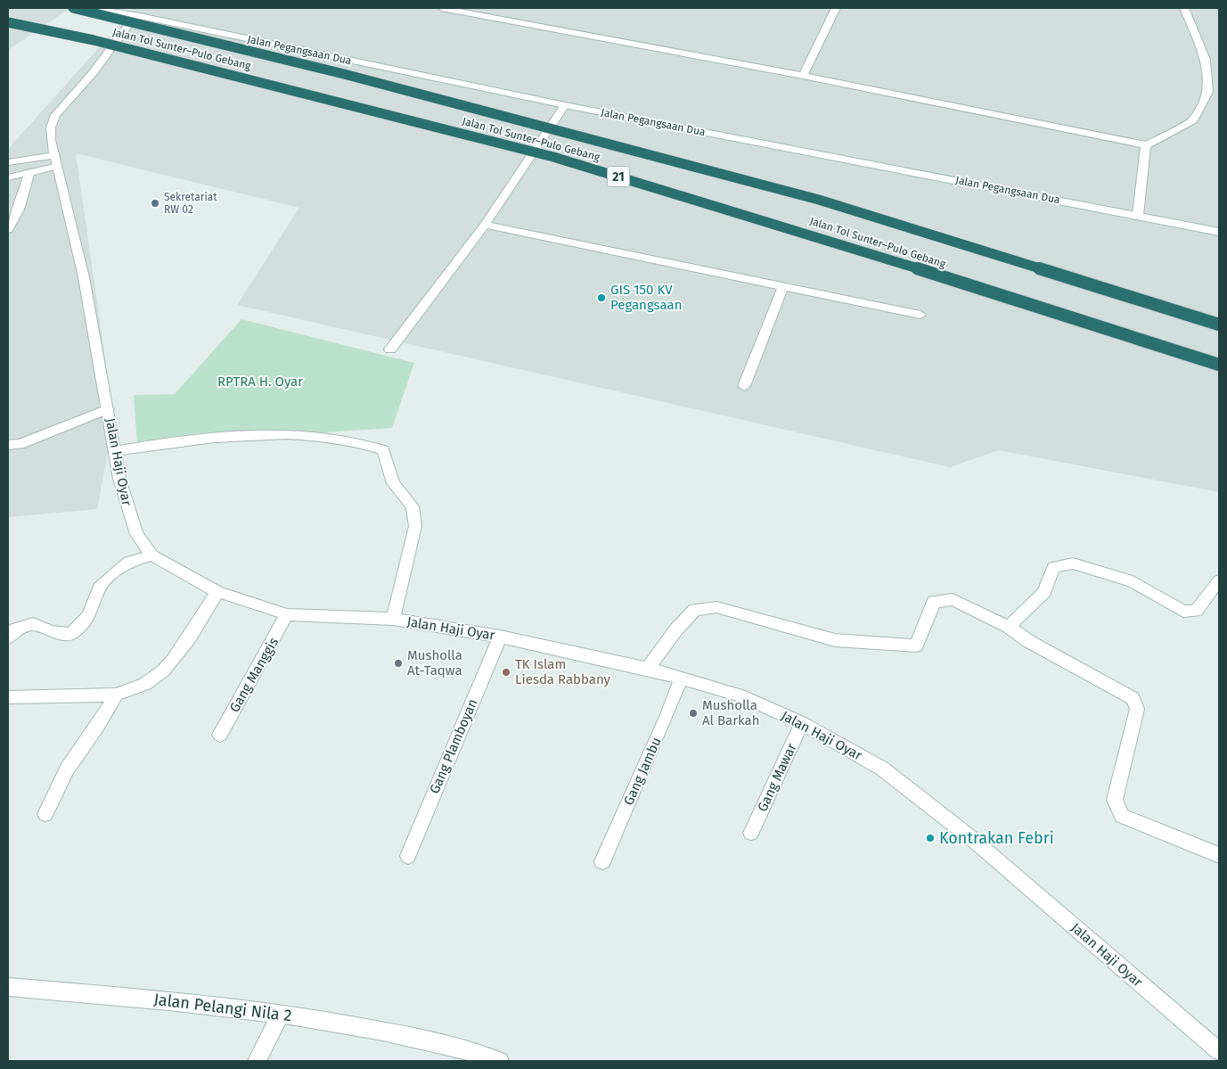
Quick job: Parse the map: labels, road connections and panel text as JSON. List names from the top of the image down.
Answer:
{
  "streets": {
    "highway": ["Jalan Tol Sunter–Pulo Gebang", "21"],
    "street": [
      "Jalan Pegangsaan Dua",
      "Jalan Haji Oyar",
      "Gang Manggis",
      "Gang Plamboyan",
      "Gang Jambu",
      "Gang Mawar",
      "Jalan Pelangi Nila 2"
    ]
  },
  "crossings": [
    ["Jalan Pegangsaan Dua", "Jalan Haji Oyar"],
    ["Jalan Haji Oyar", "Gang Manggis"],
    ["Jalan Haji Oyar", "Gang Plamboyan"],
    ["Jalan Haji Oyar", "Gang Jambu"],
    ["Jalan Haji Oyar", "Gang Mawar"]
  ],
  "parks": ["RPTRA H. Oyar"],
  "places": [
    "Sekretariat RW 02",
    "GIS 150 KV Pegangsaan",
    "Musholla At-Taqwa",
    "TK Islam Liesda Rabbany",
    "Musholla Al Barkah",
    "Kontrakan Febri"
  ]
}
